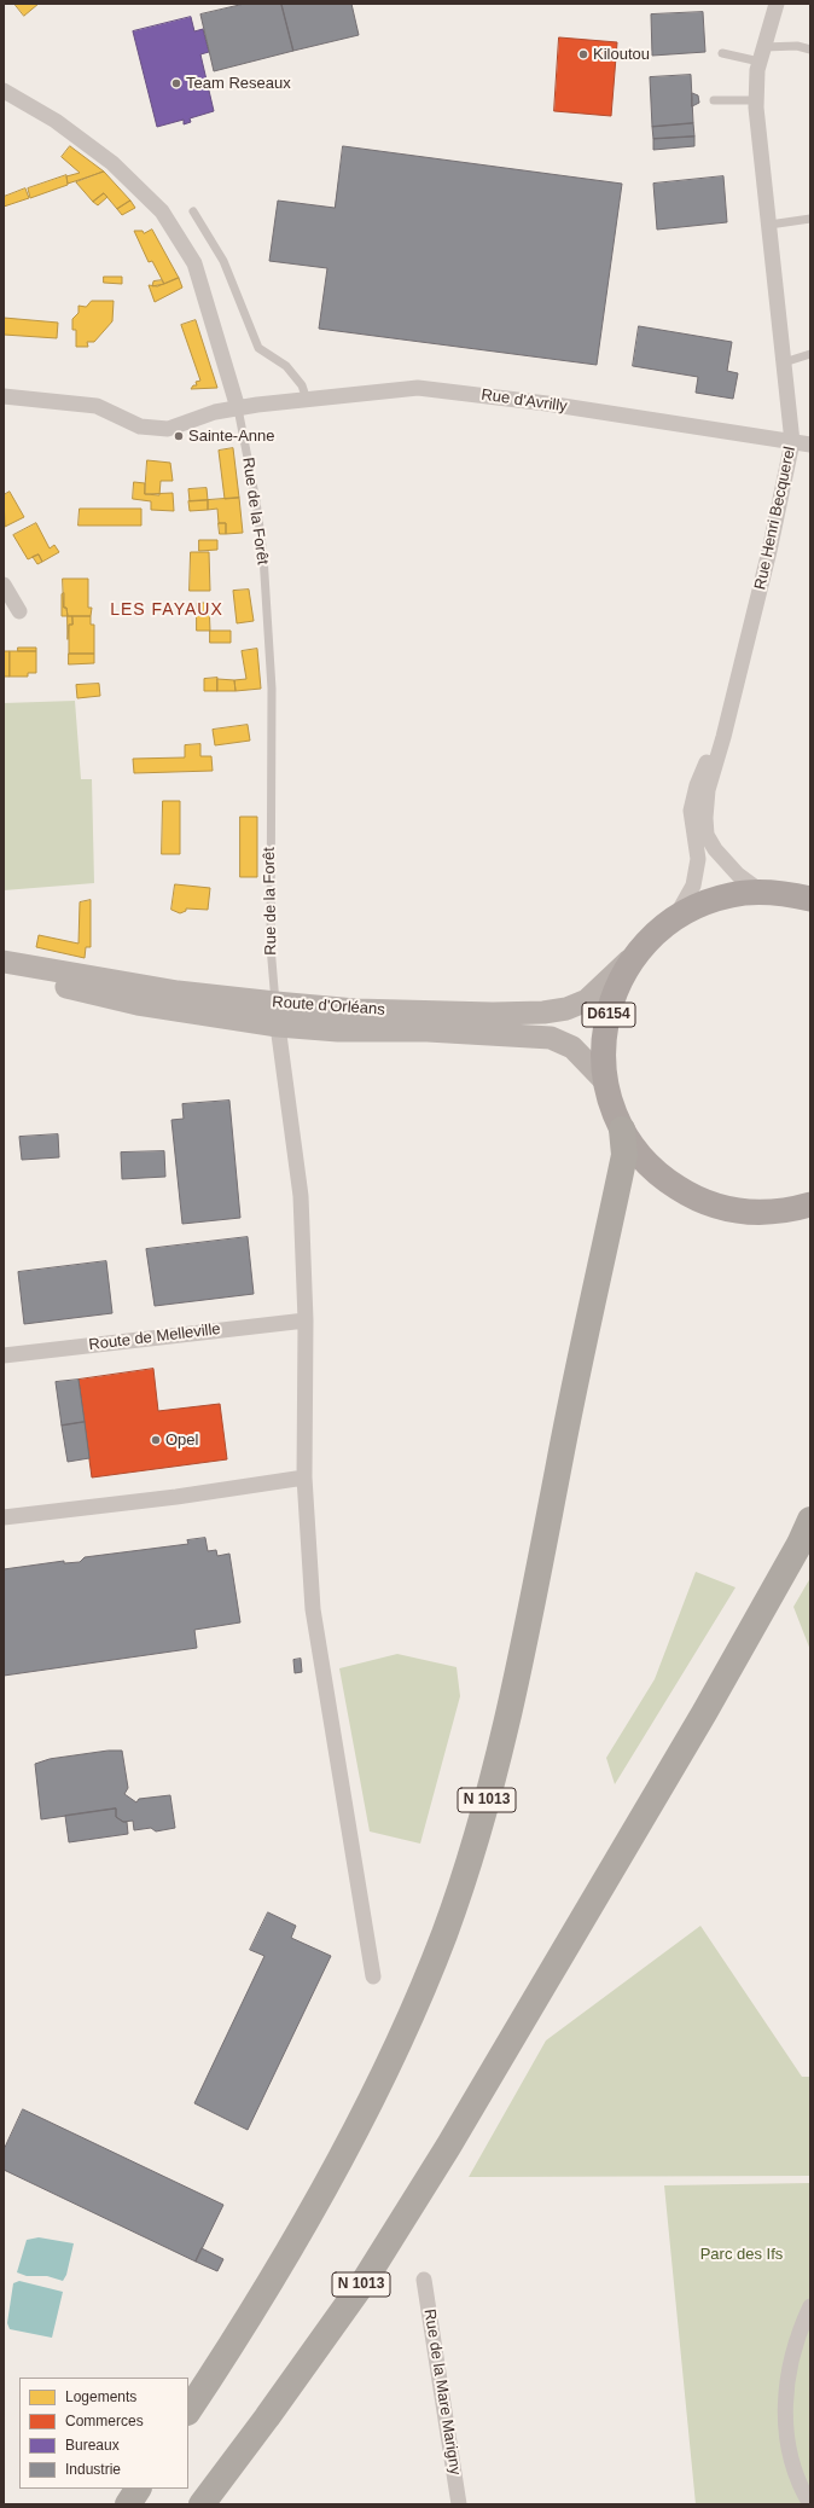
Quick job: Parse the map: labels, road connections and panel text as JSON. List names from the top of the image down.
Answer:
{
  "streets": {
    "highway": ["N 1013"],
    "main road": ["Route d'Orléans", "D6154"],
    "street": [
      "Rue d'Avrilly",
      "Rue de la Forêt",
      "Rue Henri Becquerel",
      "Route de Melleville",
      "Rue de la Mare Marigny"
    ]
  },
  "crossings": [
    ["Rue d'Avrilly", "Rue de la Forêt"],
    ["Rue d'Avrilly", "Rue Henri Becquerel"],
    ["Rue de la Forêt", "Route d'Orléans"],
    ["Route d'Orléans", "D6154"],
    ["D6154", "N 1013"]
  ],
  "districts": ["LES FAYAUX"],
  "parks": ["Parc des Ifs"],
  "places": [
    "Kiloutou",
    "Team Reseaux",
    "Sainte-Anne",
    "Opel"
  ],
  "legend": [
    "Logements",
    "Commerces",
    "Bureaux",
    "Industrie"
  ]
}
